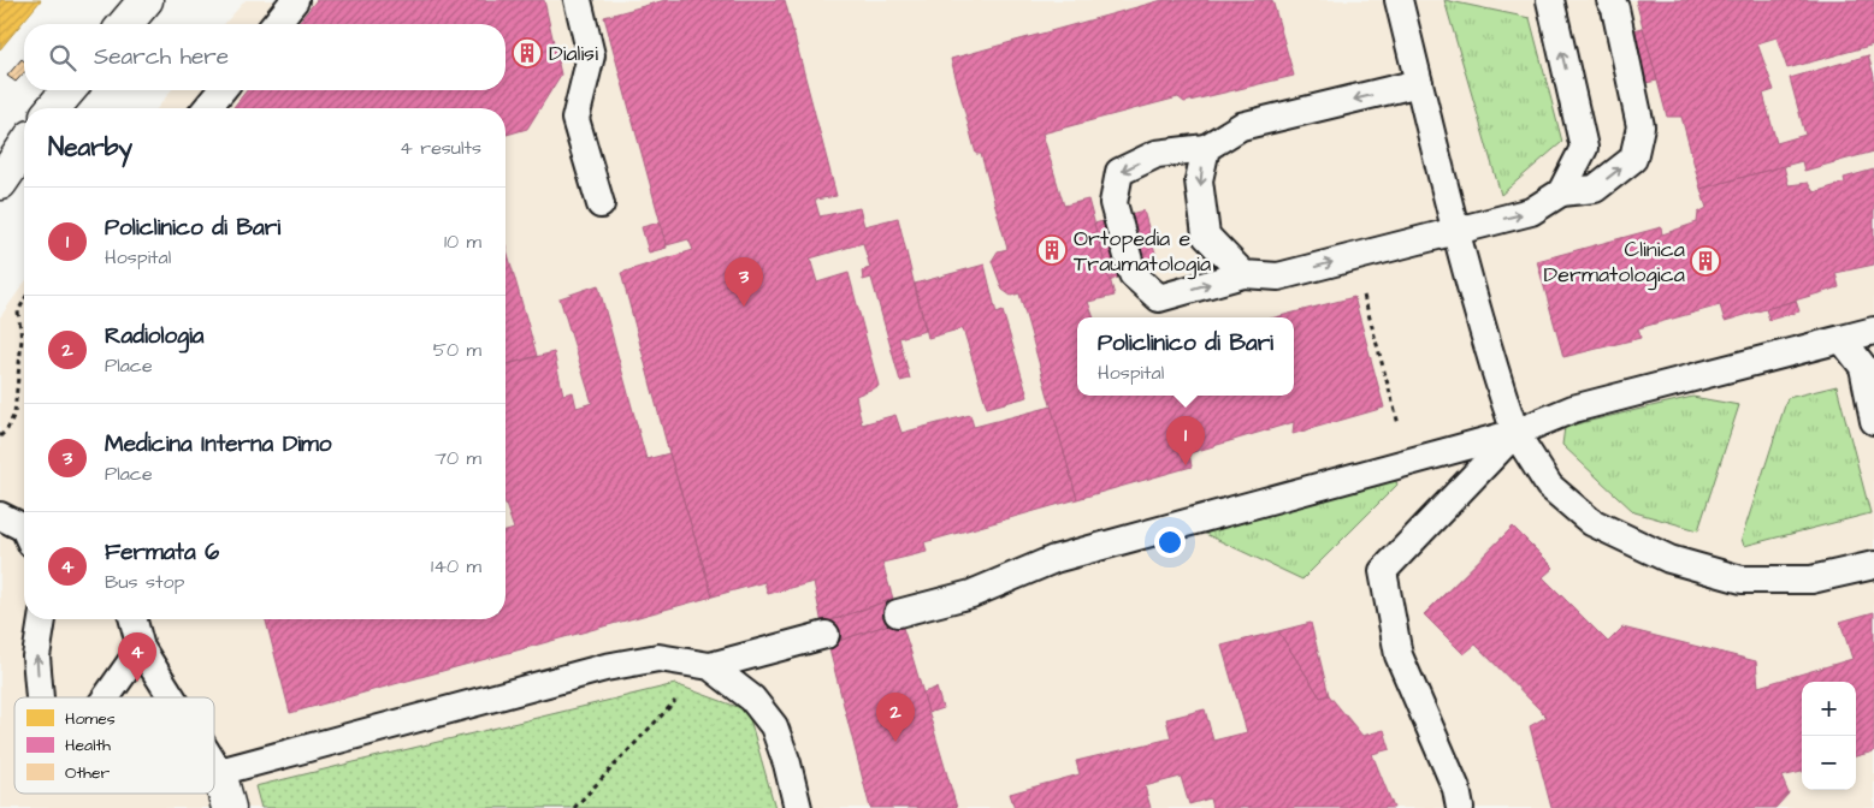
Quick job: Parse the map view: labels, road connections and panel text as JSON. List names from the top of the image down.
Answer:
{
  "places": {
    "building": ["Dialisi", "Ortopedia e Traumatologia", "Clinica Dermatologica"]
  },
  "legend": ["Homes", "Health", "Other"],
  "page": {
    "search": "Search here",
    "heading": ["Nearby", "4 results"],
    "list": [
      {
        "mark": "1",
        "name": "Policlinico di Bari",
        "note": "Hospital",
        "value": "10 m"
      },
      {
        "mark": "2",
        "name": "Radiologia",
        "note": "Place",
        "value": "50 m"
      },
      {
        "mark": "3",
        "name": "Medicina Interna Dimo",
        "note": "Place",
        "value": "70 m"
      },
      {
        "mark": "4",
        "name": "Fermata 6",
        "note": "Bus stop",
        "value": "140 m"
      }
    ],
    "pins": [
      "3",
      "1",
      "4",
      "2"
    ],
    "popup": ["Policlinico di Bari", "Hospital"],
    "map_buttons": ["+", "−"]
  }
}
